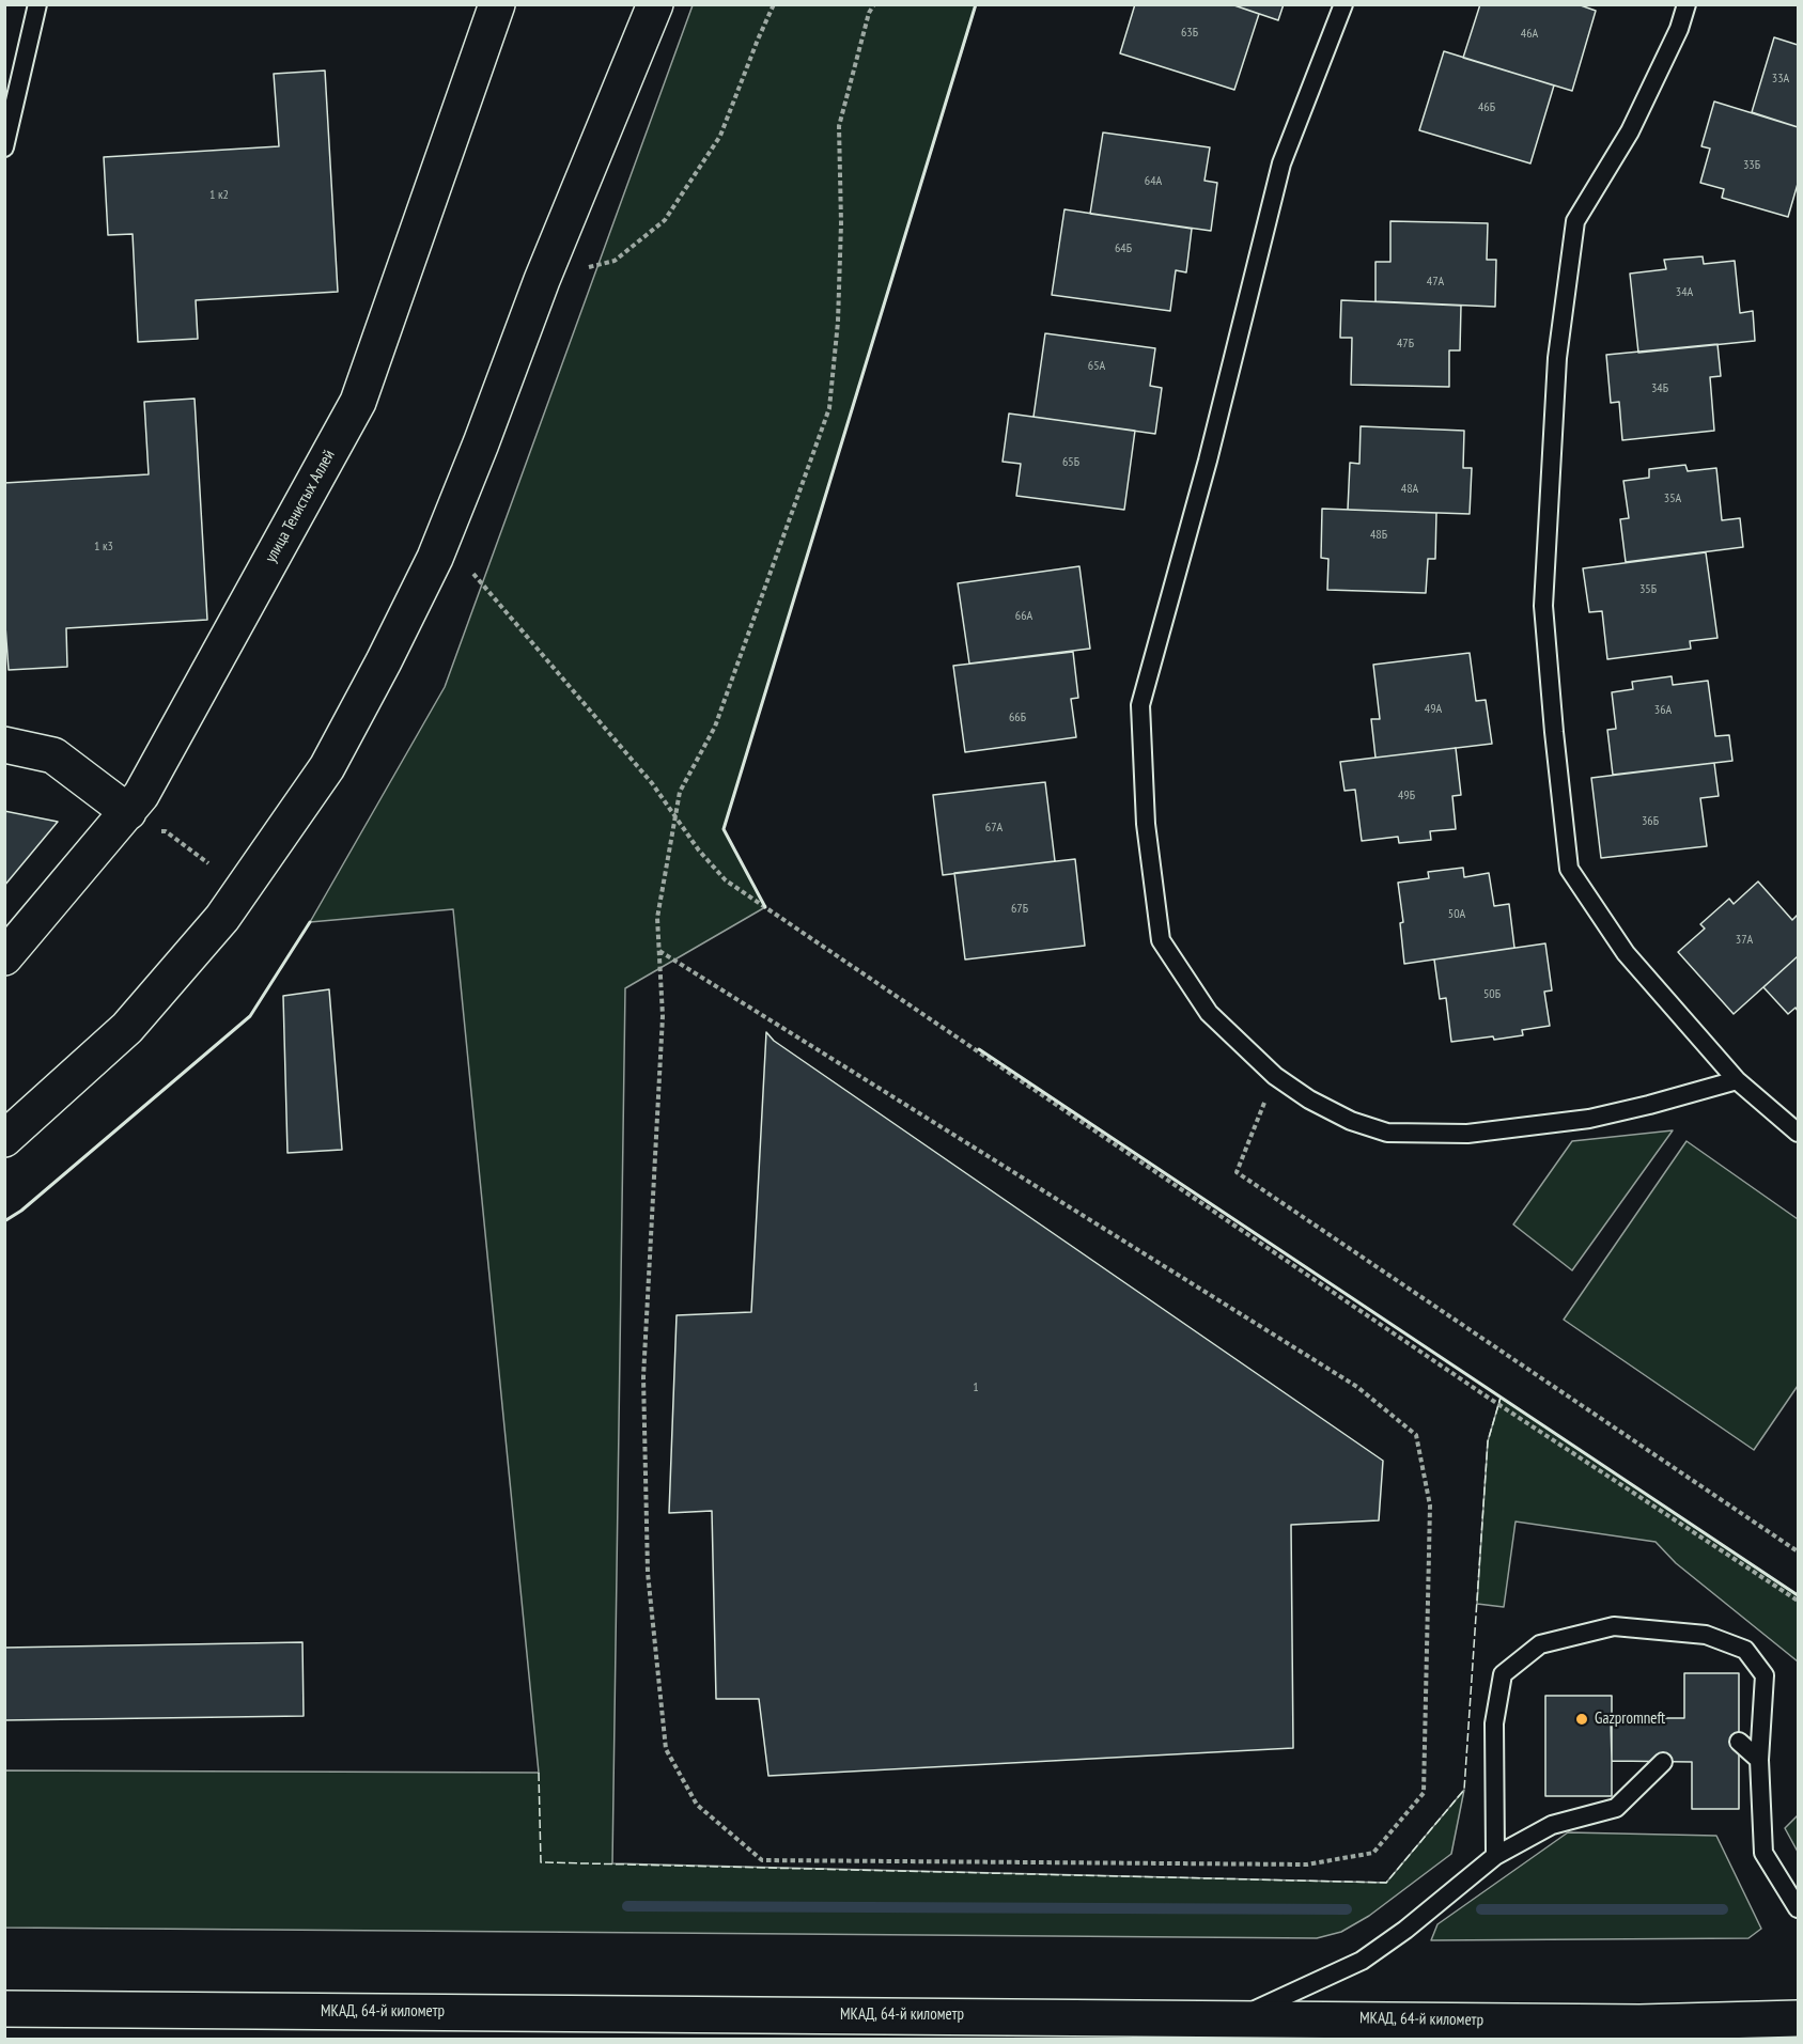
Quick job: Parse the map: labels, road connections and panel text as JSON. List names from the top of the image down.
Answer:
{
  "streets": {
    "main road": ["улица Тенистых Аллей", "МКАД, 64-й километр"]
  },
  "places": ["Gazpromneft"],
  "house_numbers": [
    "63Б",
    "46А",
    "33А",
    "46Б",
    "33Б",
    "64А",
    "1 к2",
    "64Б",
    "47А",
    "34А",
    "47Б",
    "65А",
    "34Б",
    "65Б",
    "48А",
    "35А",
    "48Б",
    "1 к3",
    "35Б",
    "66А",
    "49А",
    "36А",
    "66Б",
    "49Б",
    "36Б",
    "67А",
    "67Б",
    "50А",
    "37А",
    "50Б",
    "1"
  ]
}
